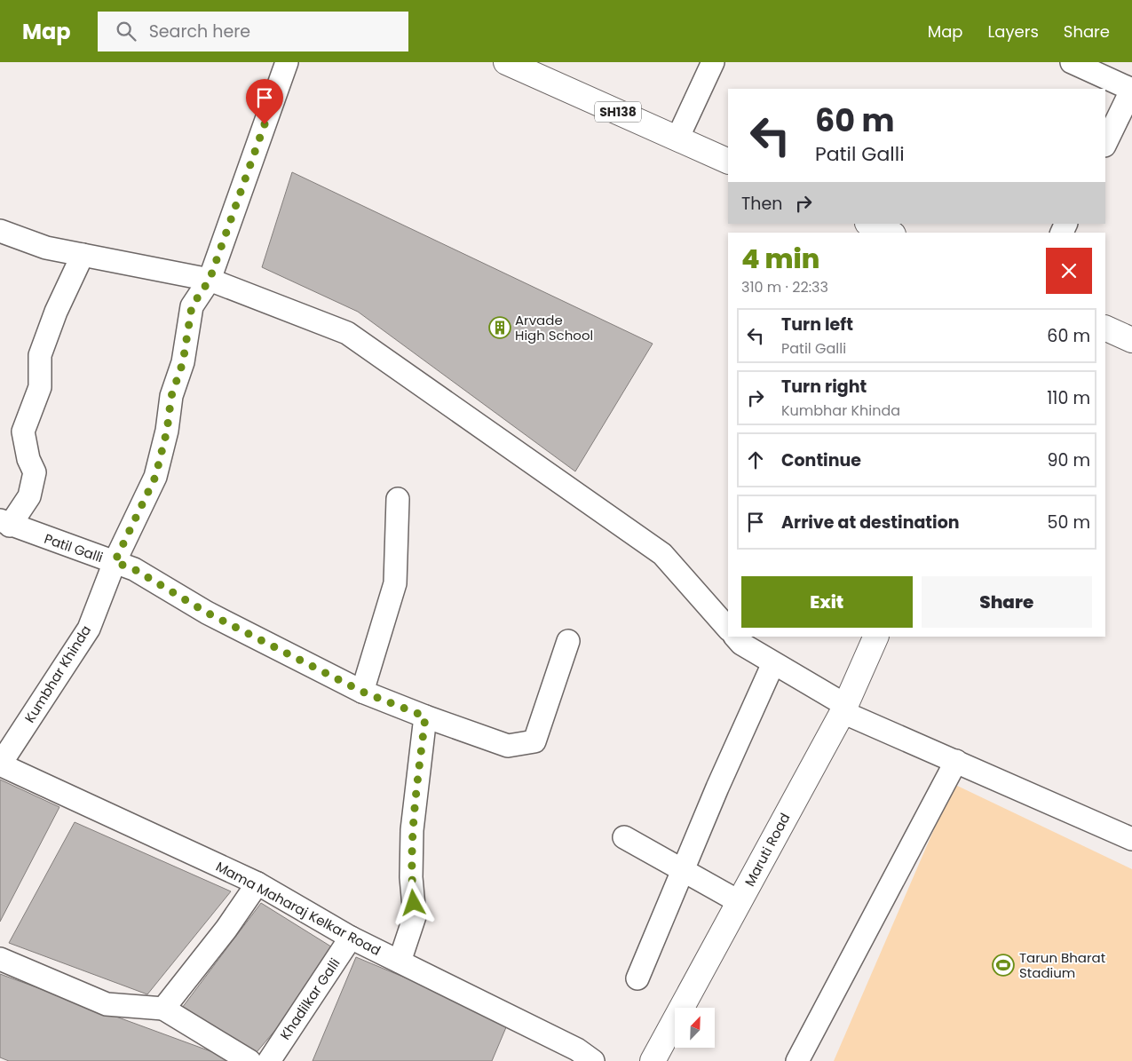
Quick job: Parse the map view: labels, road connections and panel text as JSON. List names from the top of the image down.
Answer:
{
  "streets": {
    "main road": ["SH138", "Maruti Road"],
    "street": [
      "Patil Galli",
      "Kumbhar Khinda",
      "Mama Maharaj Kelkar Road",
      "Khadilkar Galli"
    ]
  },
  "crossings": [
    ["Patil Galli", "Kumbhar Khinda"],
    ["Kumbhar Khinda", "Mama Maharaj Kelkar Road"],
    ["Mama Maharaj Kelkar Road", "Khadilkar Galli"]
  ],
  "places": {
    "building": ["Arvade High School"],
    "sports": ["Tarun Bharat Stadium"]
  },
  "north": "top right",
  "page": {
    "header": "Map",
    "search": "Search here",
    "nav": ["Map", "Layers", "Share"],
    "turn": ["60 m", "Patil Galli"],
    "then": "Then",
    "heading": ["4 min", "310 m · 22:33"],
    "list": [
      {
        "name": "Turn left",
        "note": "Patil Galli",
        "value": "60 m"
      },
      {
        "name": "Turn right",
        "note": "Kumbhar Khinda",
        "value": "110 m"
      },
      {
        "name": "Continue",
        "value": "90 m"
      },
      {
        "name": "Arrive at destination",
        "value": "50 m"
      }
    ],
    "buttons": ["Exit", "Share"]
  }
}
